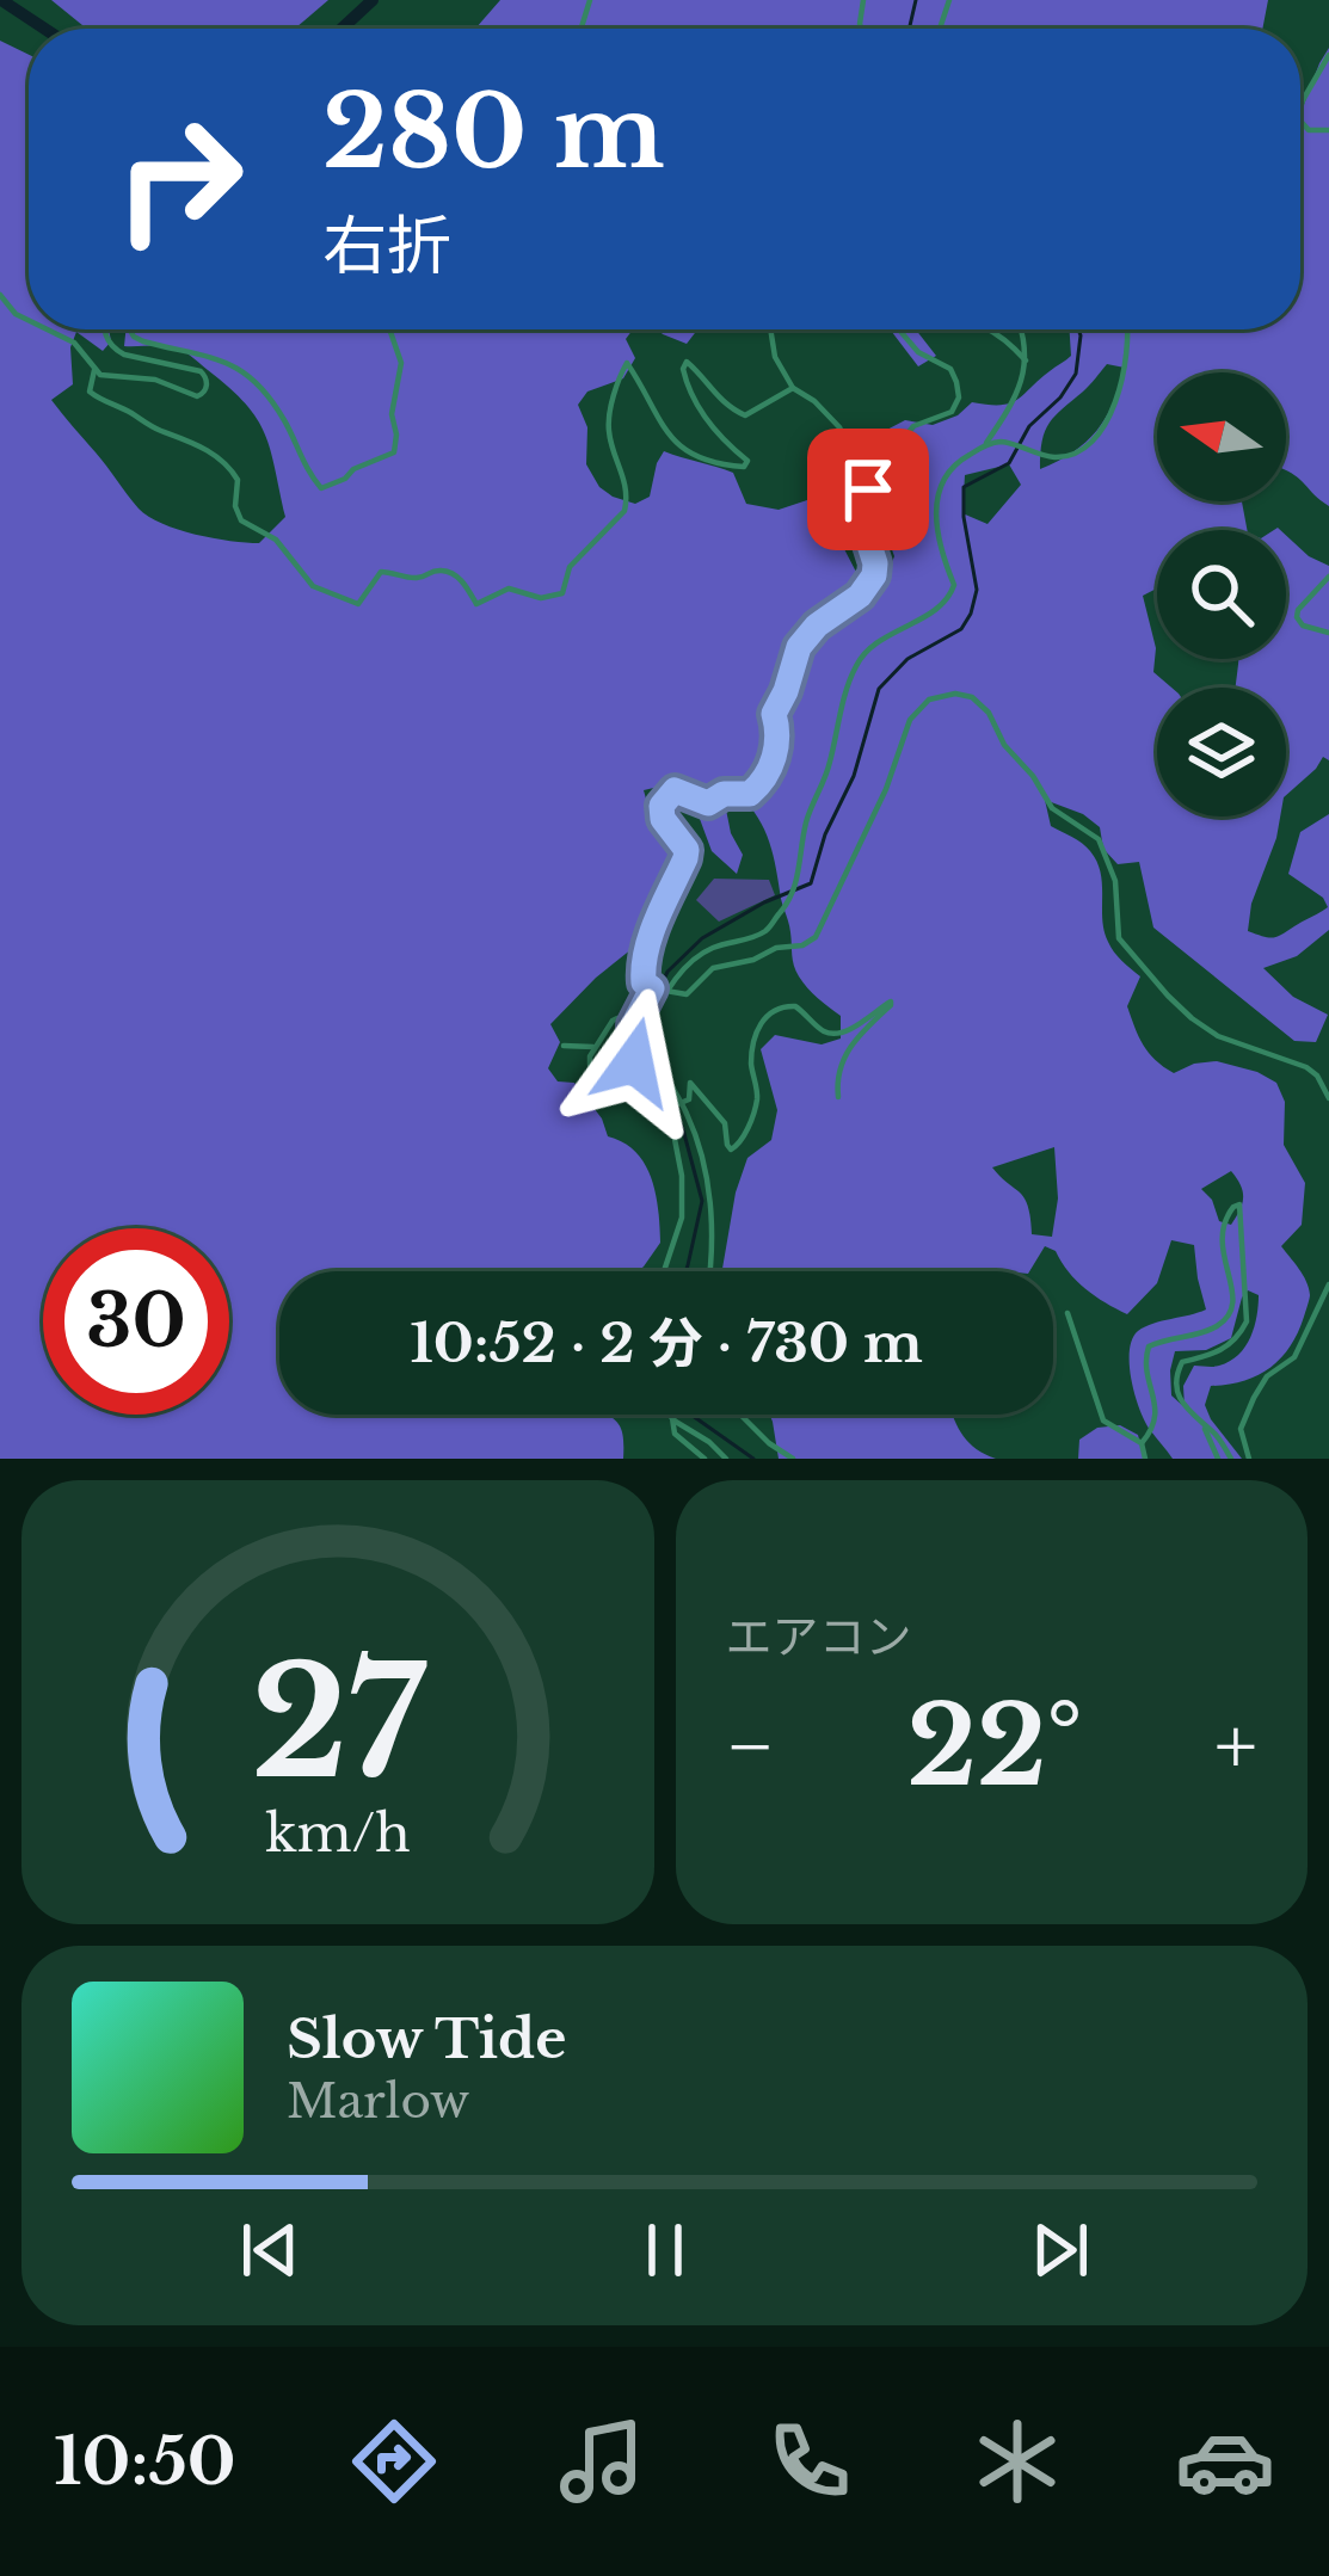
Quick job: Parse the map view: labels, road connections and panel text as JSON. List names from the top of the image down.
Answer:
{
  "north": "left",
  "page": {
    "turn": ["280 m", "右折"],
    "limit": "30",
    "trip": "10:52 · 2 分 · 730 m",
    "tile": "エアコン",
    "heat": ["−", "22°", "+"],
    "song": ["Slow Tide", "Marlow"],
    "tabs": "10:50",
    "gauge": ["27", "km/h"]
  }
}
